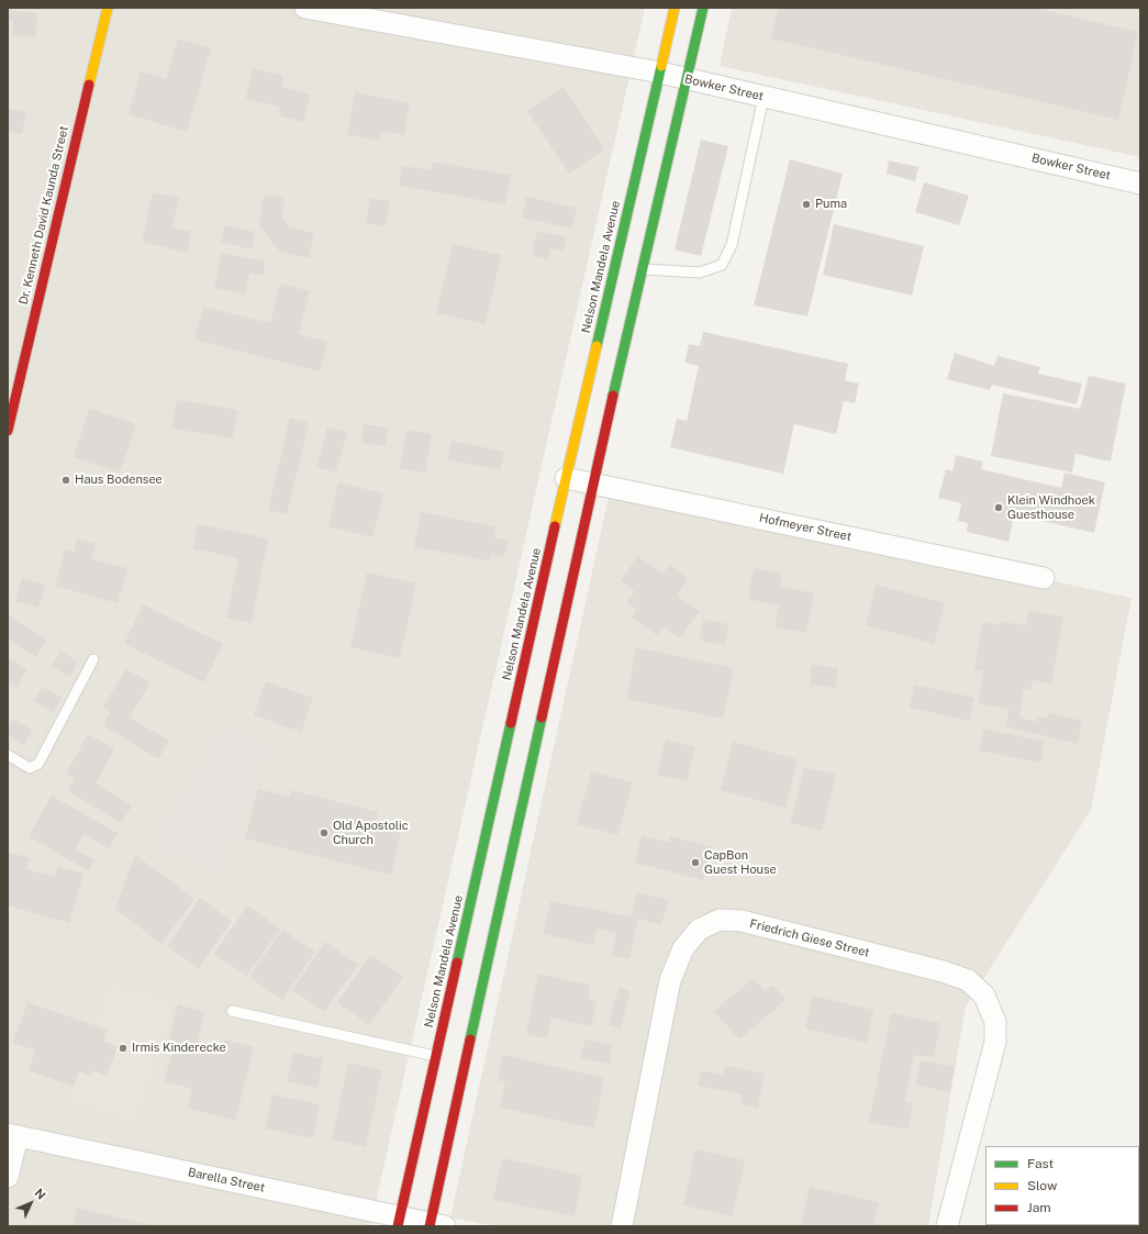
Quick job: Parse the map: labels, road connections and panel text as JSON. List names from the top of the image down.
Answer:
{
  "streets": {
    "main road": ["Dr. Kenneth David Kaunda Street", "Nelson Mandela Avenue"],
    "street": [
      "Bowker Street",
      "Hofmeyer Street",
      "Friedrich Giese Street",
      "Barella Street"
    ]
  },
  "crossings": [
    ["Bowker Street", "Nelson Mandela Avenue"],
    ["Nelson Mandela Avenue", "Hofmeyer Street"],
    ["Nelson Mandela Avenue", "Barella Street"]
  ],
  "places": [
    "Puma",
    "Haus Bodensee",
    "Klein Windhoek Guesthouse",
    "Old Apostolic Church",
    "CapBon Guest House",
    "Irmis Kinderecke"
  ],
  "legend": ["Fast", "Slow", "Jam"],
  "north": "top right"
}
